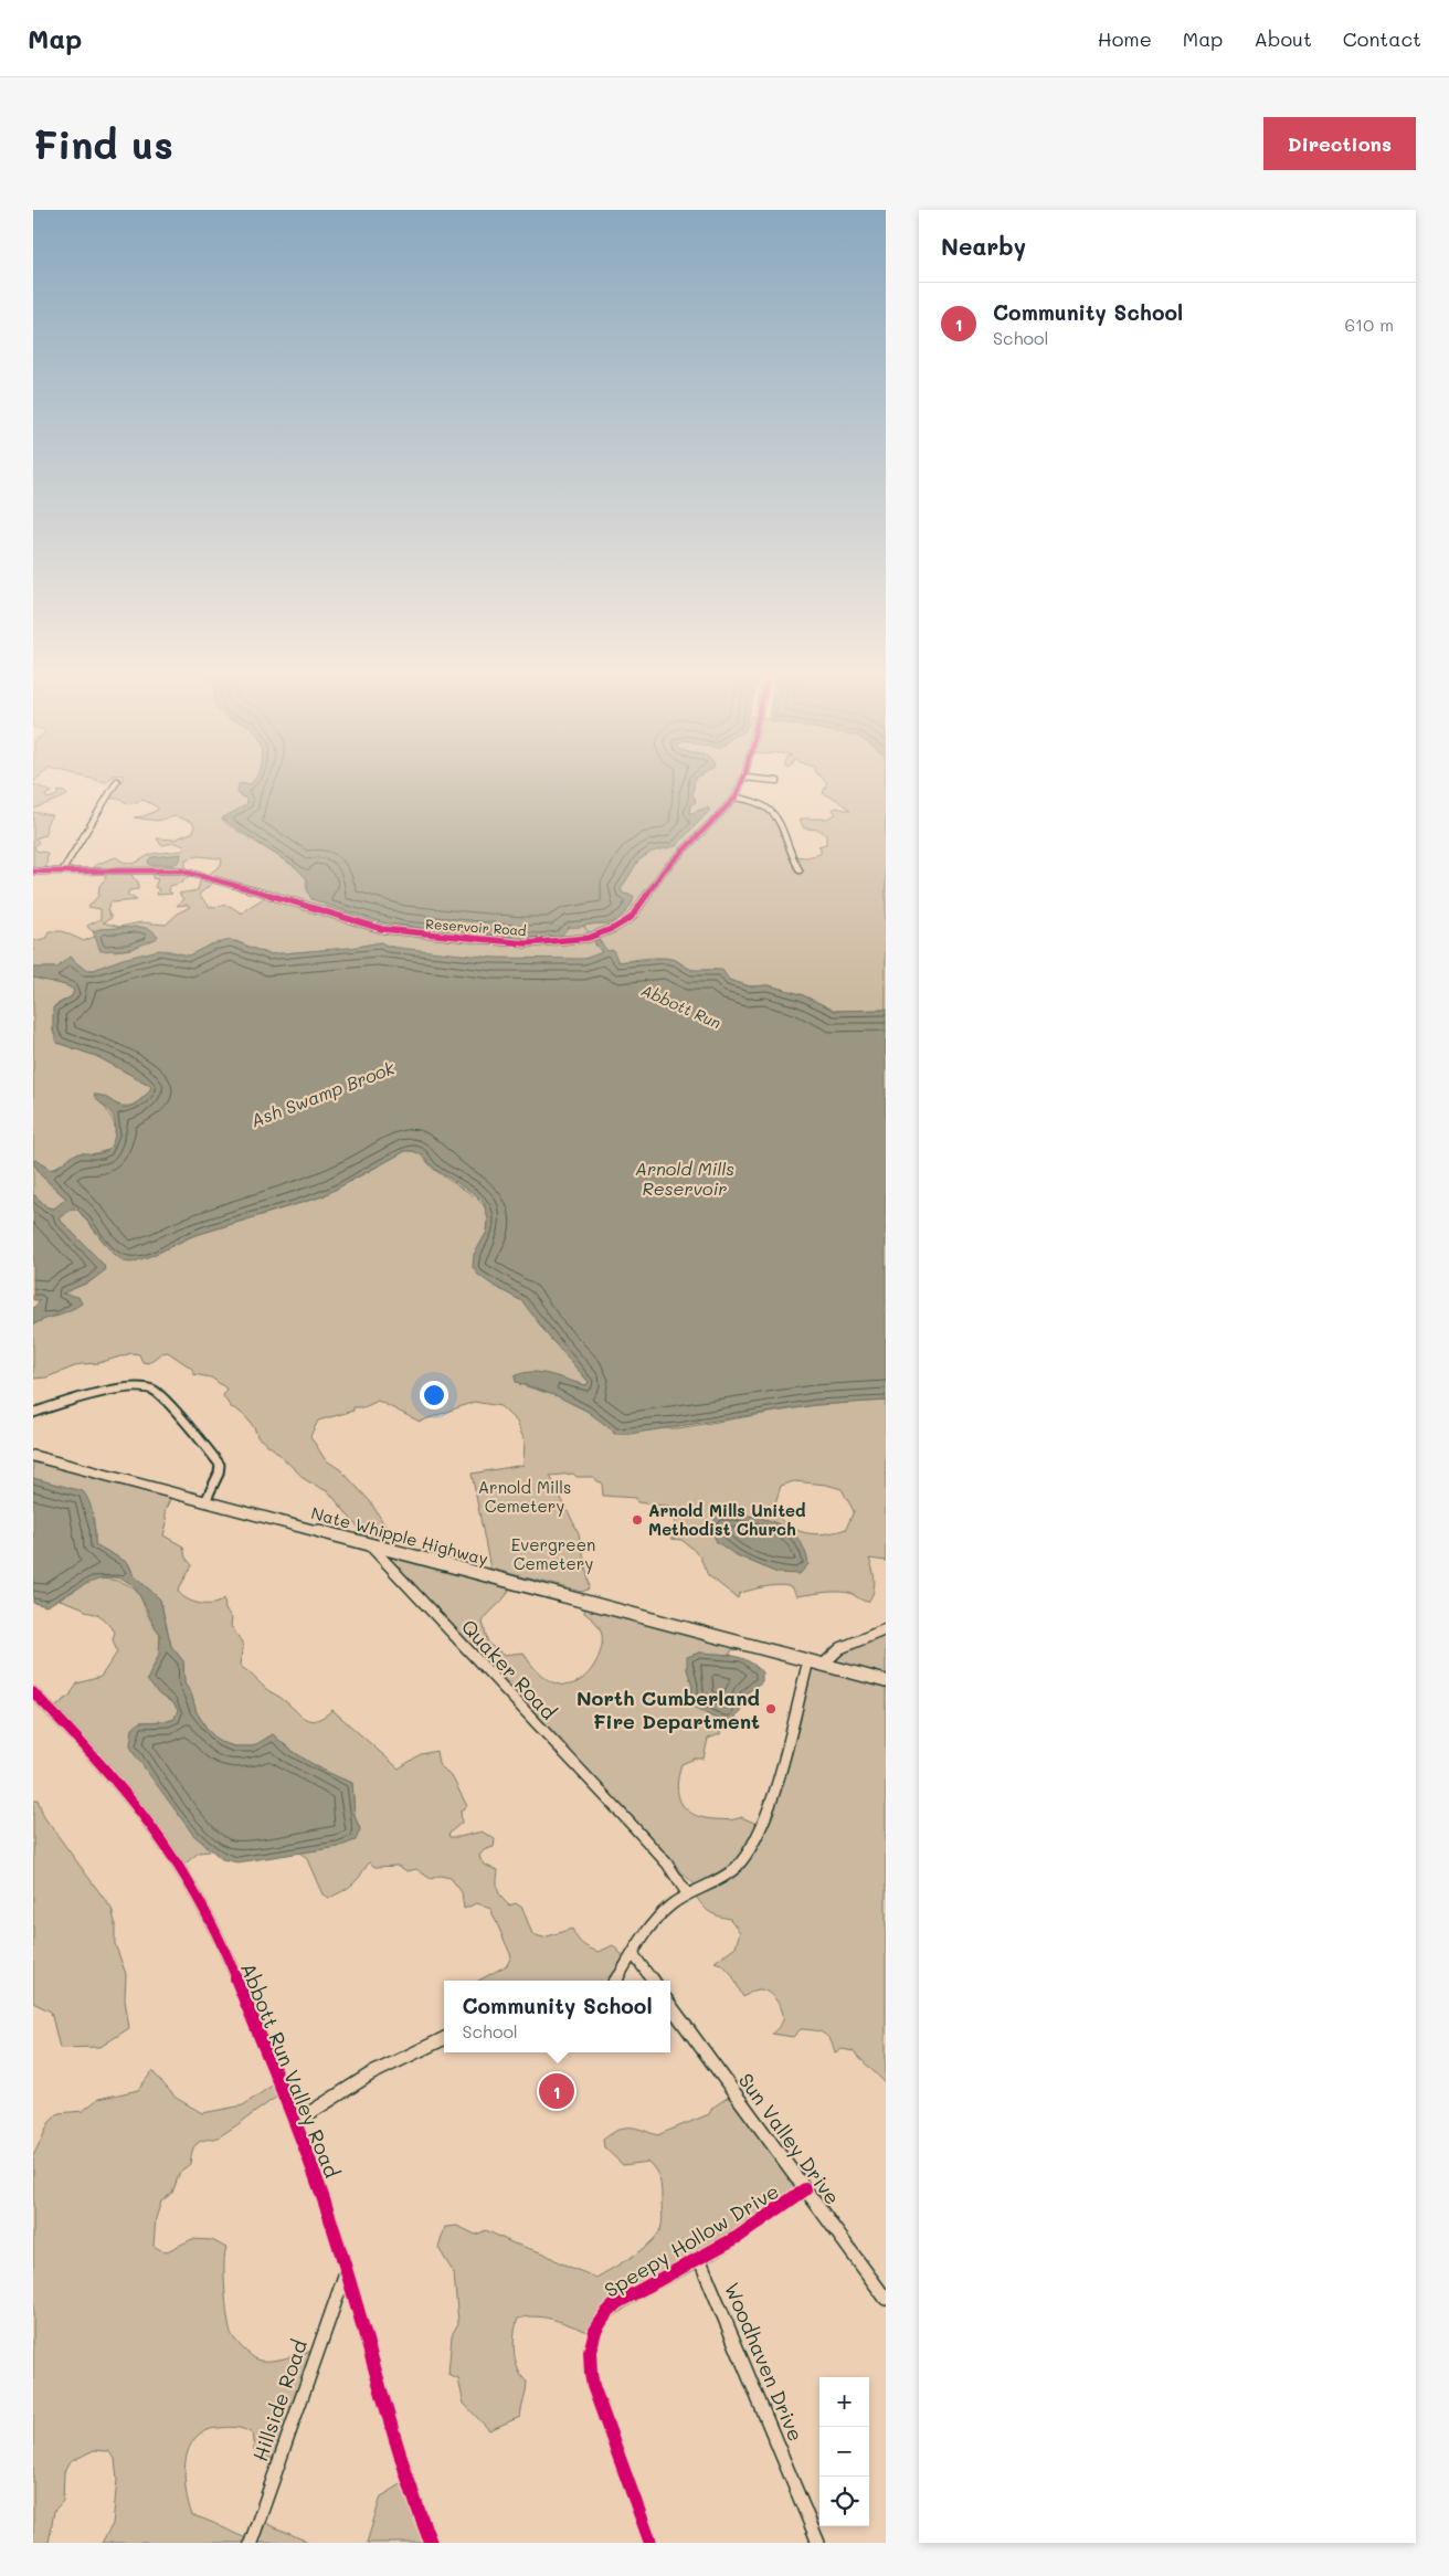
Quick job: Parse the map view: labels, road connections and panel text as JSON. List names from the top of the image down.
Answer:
{
  "streets": {
    "main road": ["Nate Whipple Highway"],
    "street": [
      "Reservoir Road",
      "Quaker Road",
      "Abbott Run Valley Road",
      "Sun Valley Drive",
      "Speepy Hollow Drive",
      "Woodhaven Drive",
      "Hillside Road"
    ]
  },
  "crossings": [
    ["Nate Whipple Highway", "Quaker Road"],
    ["Abbott Run Valley Road", "Hillside Road"],
    ["Sun Valley Drive", "Speepy Hollow Drive"],
    ["Speepy Hollow Drive", "Woodhaven Drive"]
  ],
  "water": ["Abbott Run", "Ash Swamp Brook", "Arnold Mills Reservoir"],
  "parks": ["Arnold Mills Cemetery", "Evergreen Cemetery"],
  "places": ["Arnold Mills United Methodist Church", "North Cumberland Fire Department"],
  "page": {
    "header": "Map",
    "nav": [
      "Home",
      "Map",
      "About",
      "Contact"
    ],
    "buttons": "Directions",
    "title": "Find us",
    "heading": "Nearby",
    "list": [
      {
        "mark": "1",
        "name": "Community School",
        "note": "School",
        "value": "610 m"
      }
    ],
    "popup": ["Community School", "School"],
    "pins": "1",
    "map_buttons": ["+", "−"]
  }
}
